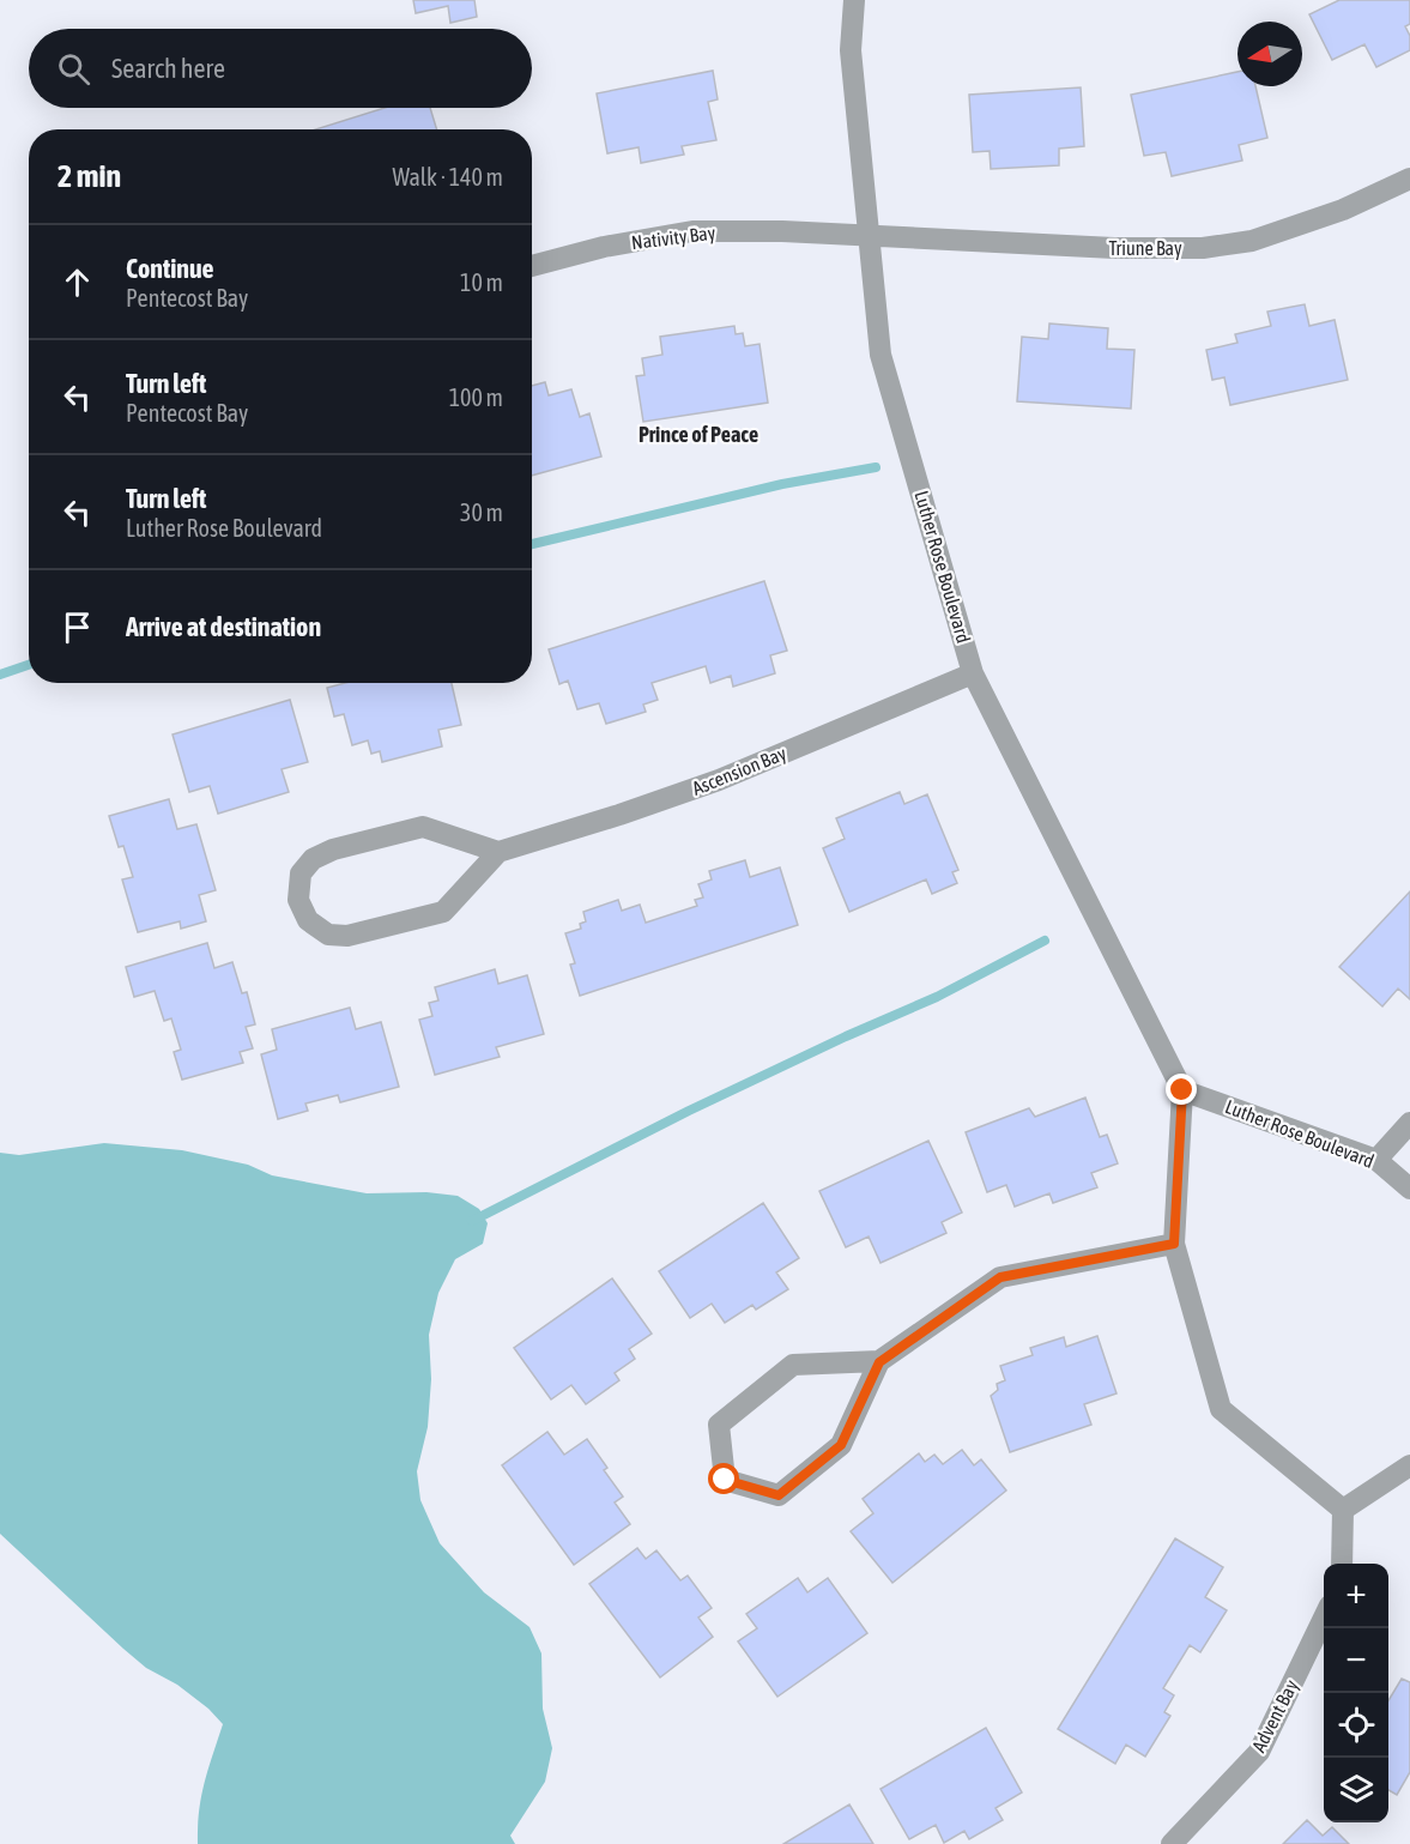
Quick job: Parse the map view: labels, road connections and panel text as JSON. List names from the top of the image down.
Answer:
{
  "streets": {
    "street": [
      "Nativity Bay",
      "Triune Bay",
      "Luther Rose Boulevard",
      "Ascension Bay",
      "Advent Bay"
    ]
  },
  "crossings": [
    ["Nativity Bay", "Triune Bay"],
    ["Nativity Bay", "Luther Rose Boulevard"],
    ["Triune Bay", "Luther Rose Boulevard"],
    ["Luther Rose Boulevard", "Ascension Bay"]
  ],
  "districts": ["Prince of Peace"],
  "north": "left",
  "page": {
    "search": "Search here",
    "heading": ["2 min", "Walk · 140 m"],
    "list": [
      ["Continue", "Pentecost Bay", "10 m"],
      ["Turn left", "Pentecost Bay", "100 m"],
      ["Turn left", "Luther Rose Boulevard", "30 m"],
      "Arrive at destination"
    ],
    "map_buttons": ["+", "−"]
  }
}
